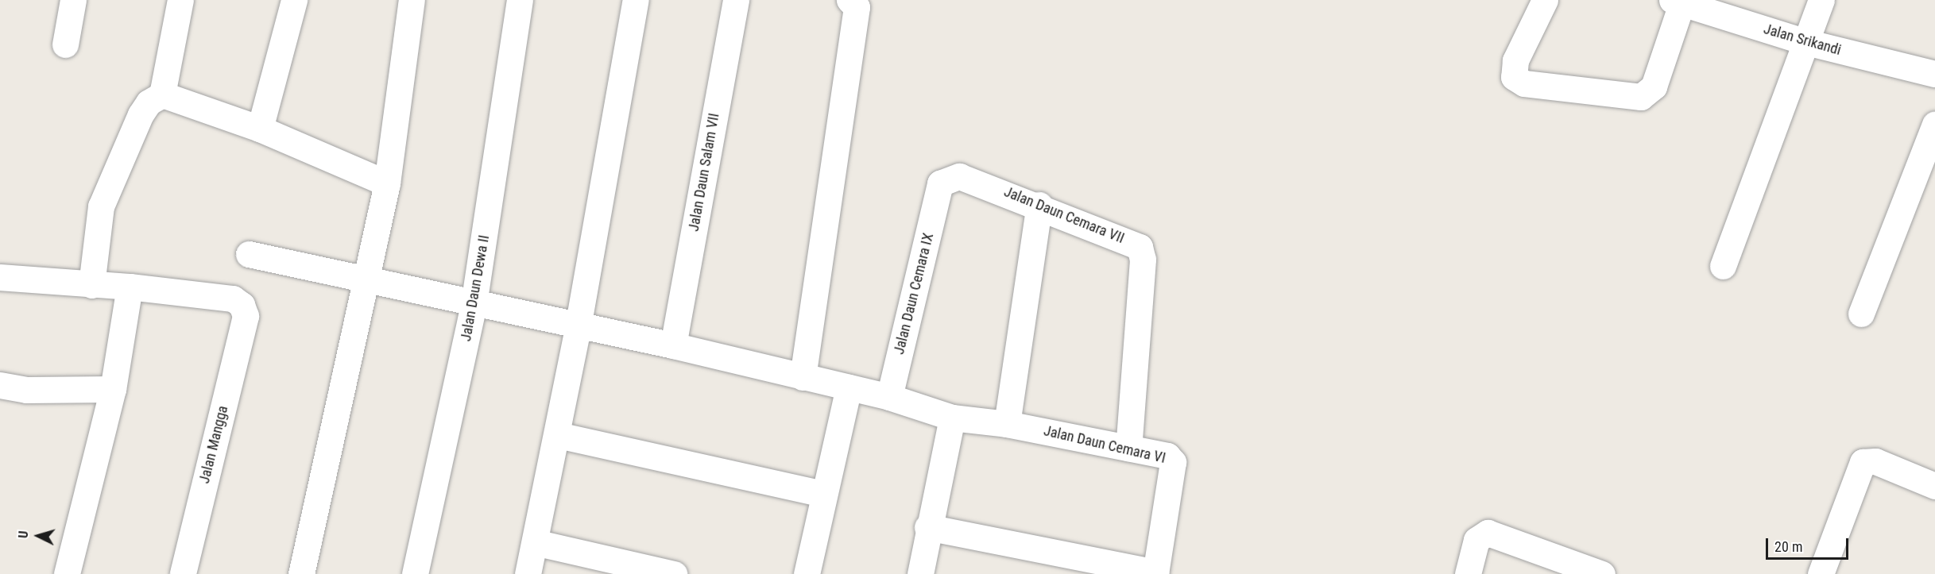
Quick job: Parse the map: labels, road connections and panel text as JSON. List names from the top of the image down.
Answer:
{
  "streets": {
    "street": [
      "Jalan Srikandi",
      "Jalan Daun Salam VII",
      "Jalan Daun Cemara VII",
      "Jalan Daun Dewa II",
      "Jalan Daun Cemara IX",
      "Jalan Mangga",
      "Jalan Daun Cemara VI"
    ]
  },
  "crossings": [
    ["Jalan Daun Salam VII", "Jalan Daun Cemara VI"],
    ["Jalan Daun Cemara VII", "Jalan Daun Cemara IX"],
    ["Jalan Daun Cemara VII", "Jalan Daun Cemara VI"],
    ["Jalan Daun Dewa II", "Jalan Daun Cemara VI"],
    ["Jalan Daun Cemara IX", "Jalan Daun Cemara VI"]
  ],
  "scale_bar": "20 m",
  "north": "left"
}
